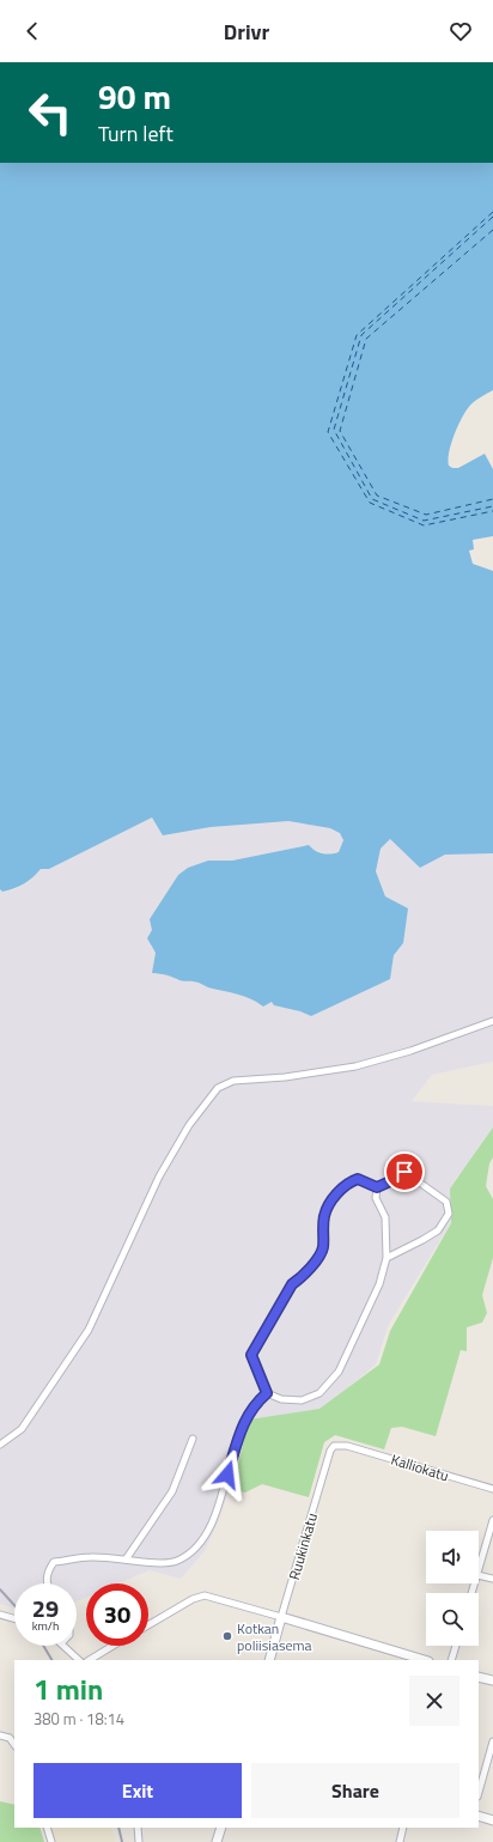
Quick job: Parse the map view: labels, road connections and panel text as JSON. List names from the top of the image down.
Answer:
{
  "streets": {
    "main road": ["Ruukinkatu"],
    "street": ["Kalliokatu"]
  },
  "crossings": [
    ["Kalliokatu", "Ruukinkatu"]
  ],
  "places": ["Kotkan poliisiasema"],
  "page": {
    "header": "Drivr",
    "turn": ["90 m", "Turn left"],
    "speed": "29 km/h",
    "limit": "30",
    "heading": ["1 min", "380 m · 18:14"],
    "buttons": ["Exit", "Share"]
  }
}
